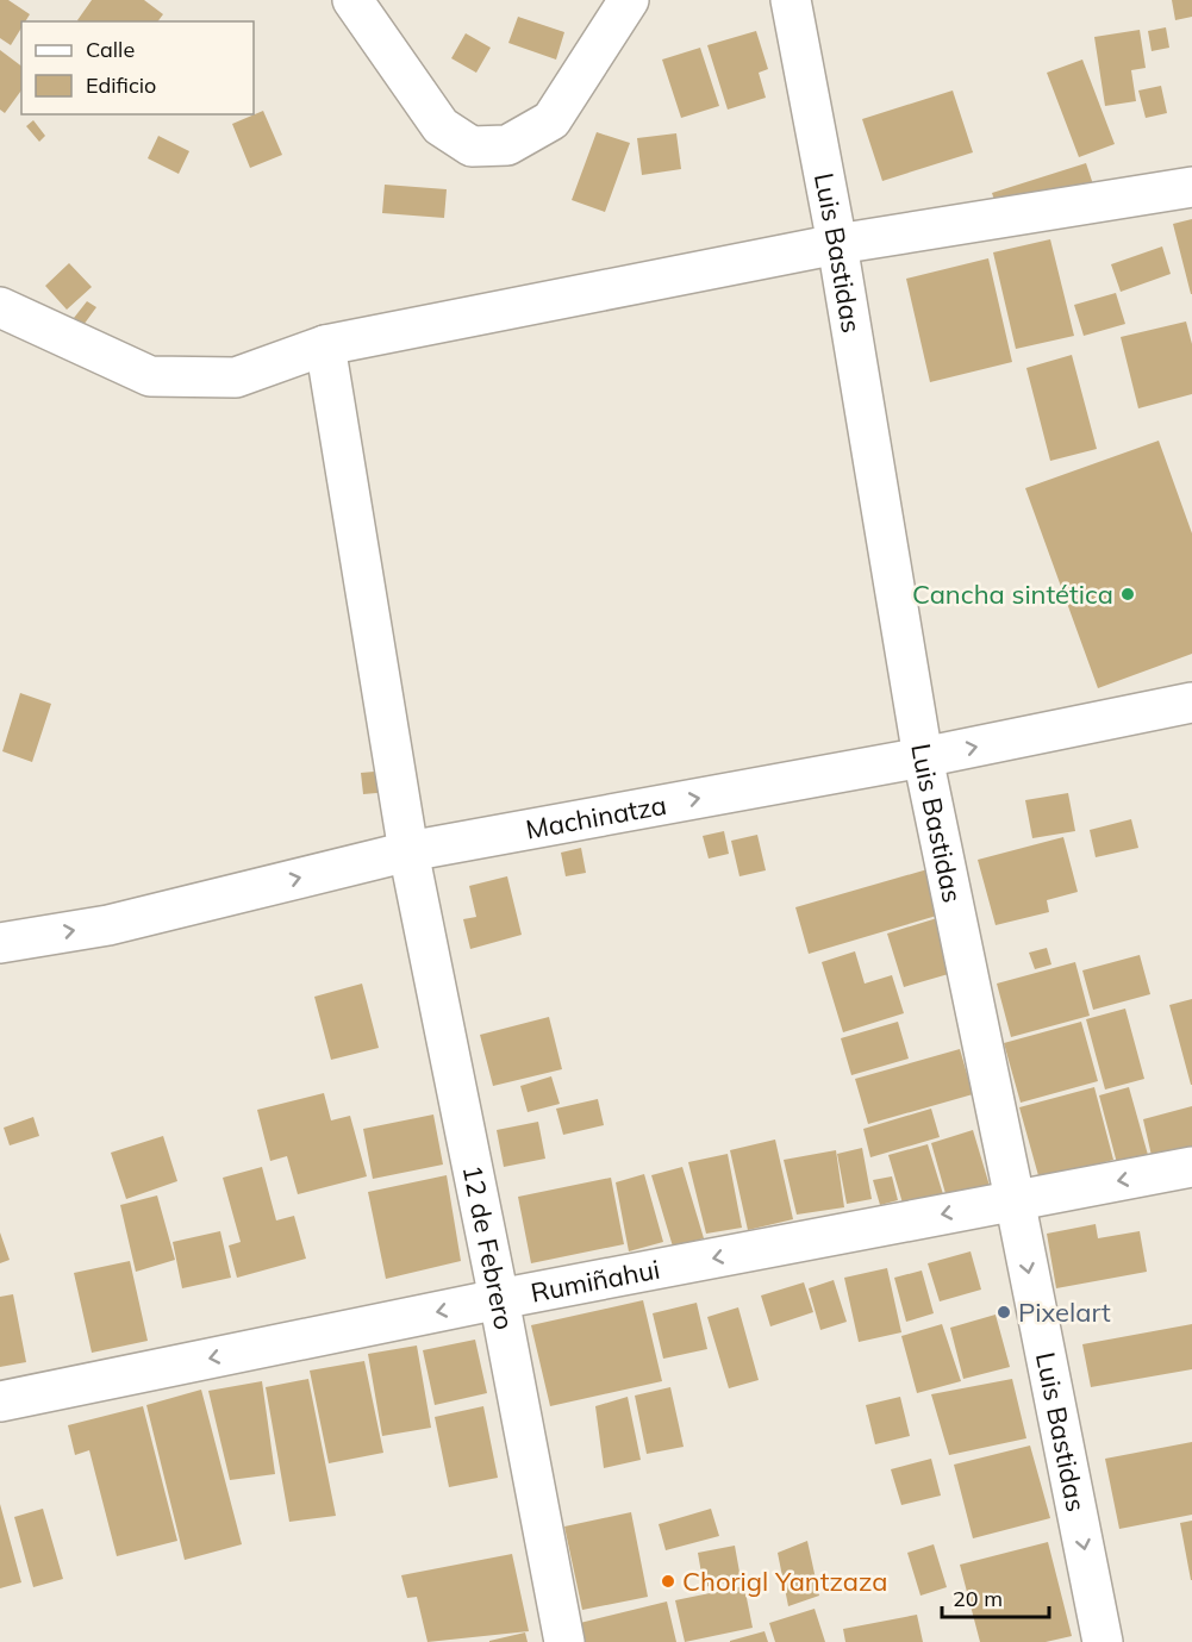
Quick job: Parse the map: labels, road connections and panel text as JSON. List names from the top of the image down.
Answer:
{
  "streets": {
    "street": [
      "Luis Bastidas",
      "Machinatza",
      "12 de Febrero",
      "Rumiñahui"
    ]
  },
  "crossings": [
    ["Luis Bastidas", "Machinatza"],
    ["Luis Bastidas", "Rumiñahui"],
    ["Machinatza", "12 de Febrero"],
    ["12 de Febrero", "Rumiñahui"]
  ],
  "one_way": ["Machinatza", "Rumiñahui"],
  "places": ["Cancha sintética", "Pixelart", "Chorigl Yantzaza"],
  "legend": ["Calle", "Edificio"],
  "scale_bar": "20 m"
}
